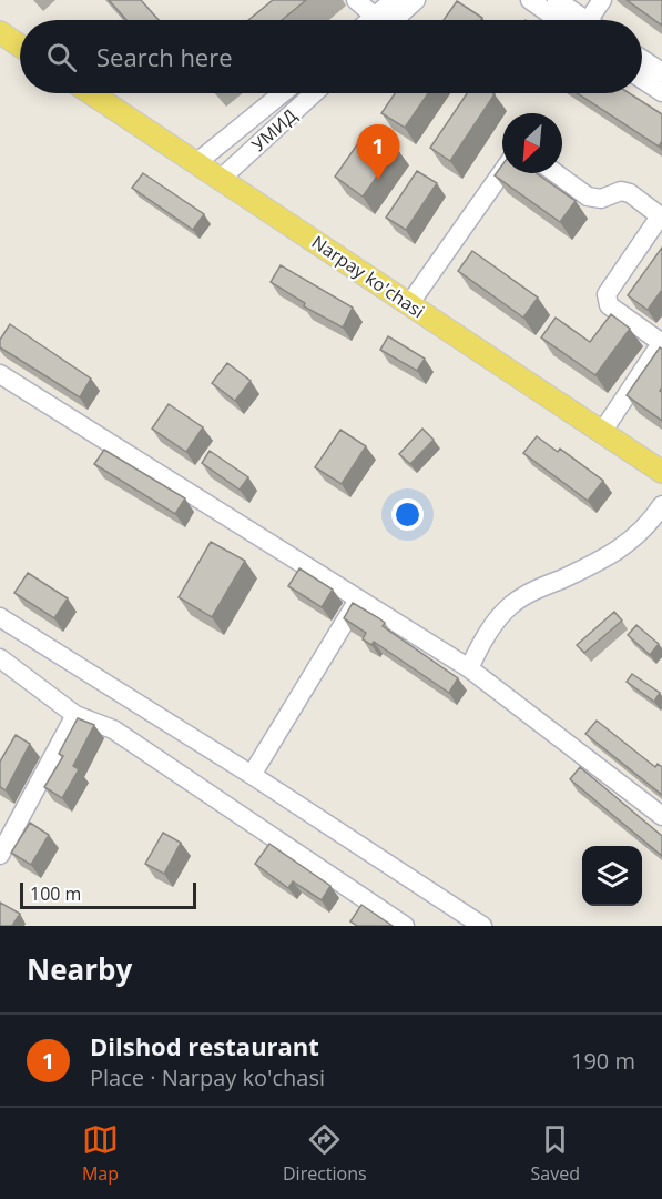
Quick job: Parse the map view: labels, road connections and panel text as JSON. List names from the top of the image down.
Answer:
{
  "streets": {
    "main road": ["Narpay ko'chasi"],
    "street": ["УМИД"]
  },
  "crossings": [
    ["УМИД", "Narpay ko'chasi"]
  ],
  "scale_bar": "100 m",
  "north": "bottom left",
  "page": {
    "search": "Search here",
    "pins": "1",
    "scale": "100 m",
    "heading": "Nearby",
    "list": [
      {
        "mark": "1",
        "name": "Dilshod restaurant",
        "note": "Place · Narpay ko'chasi",
        "value": "190 m"
      }
    ],
    "nav": ["Map", "Directions", "Saved"]
  }
}
